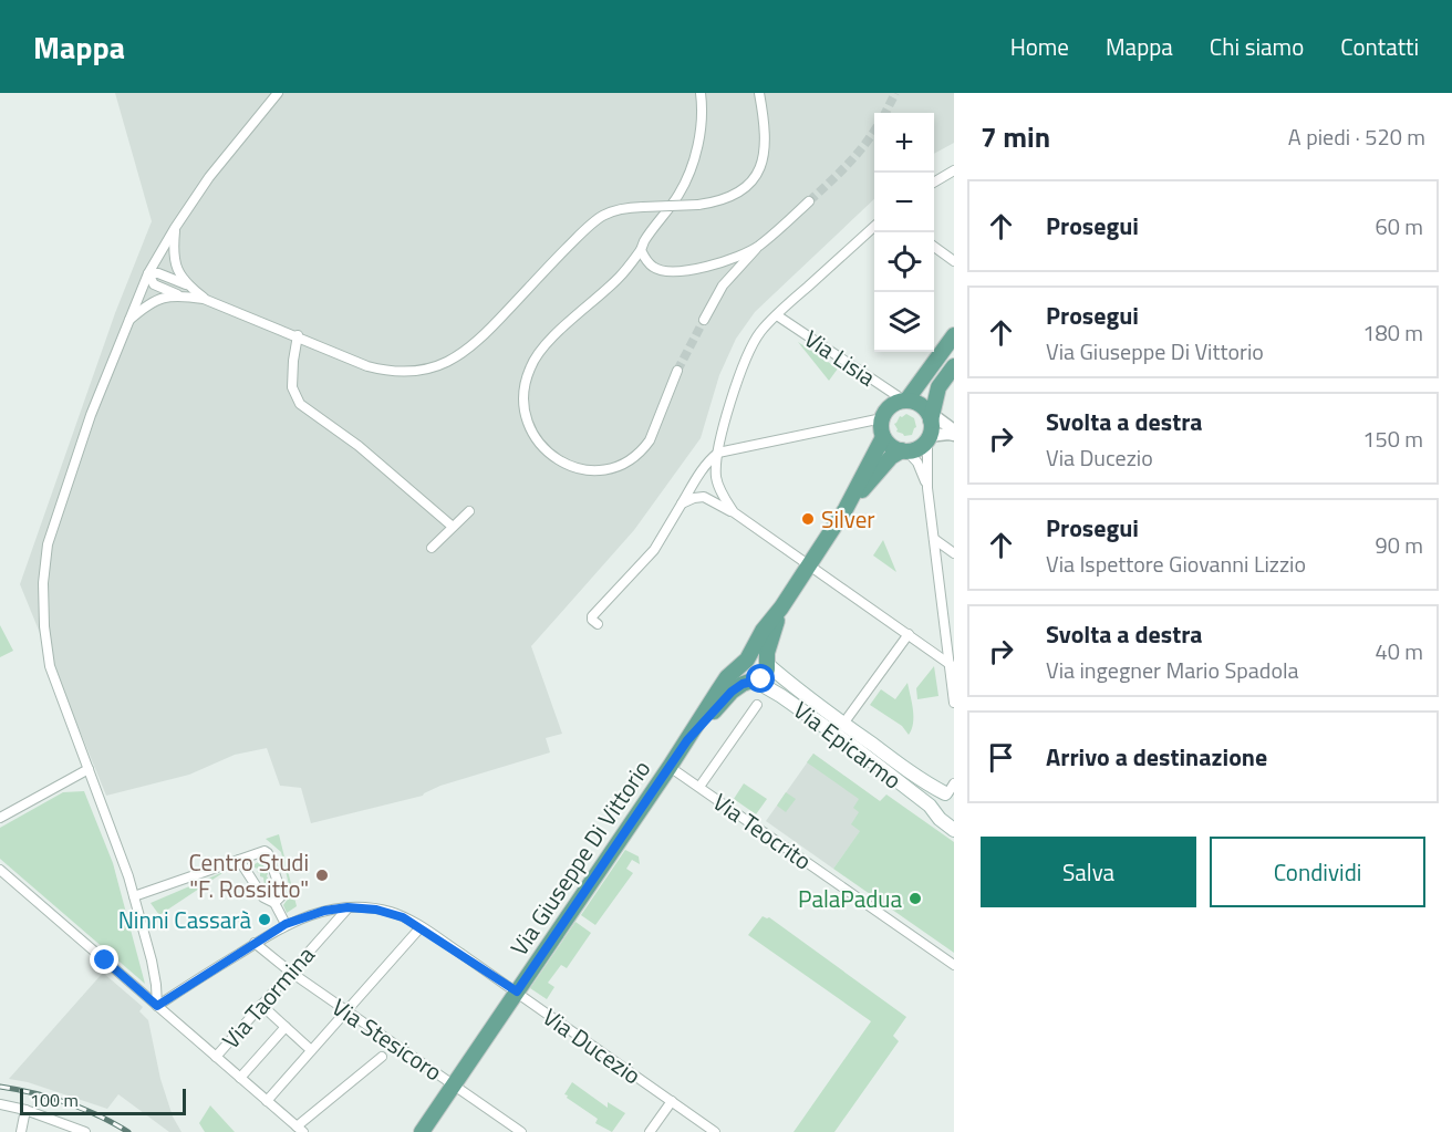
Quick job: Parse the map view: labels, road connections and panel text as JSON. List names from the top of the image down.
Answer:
{
  "streets": {
    "main road": ["Via Epicarmo", "Via Giuseppe Di Vittorio"],
    "street": [
      "Via Lisia",
      "Via Teocrito",
      "Via Taormina",
      "Via Stesicoro",
      "Via Ducezio"
    ]
  },
  "crossings": [
    ["Via Teocrito", "Via Giuseppe Di Vittorio"],
    ["Via Giuseppe Di Vittorio", "Via Stesicoro"],
    ["Via Giuseppe Di Vittorio", "Via Ducezio"],
    ["Via Taormina", "Via Stesicoro"],
    ["Via Taormina", "Via Ducezio"],
    ["Via Stesicoro", "Via Ducezio"]
  ],
  "places": [
    "Silver",
    "Centro Studi \"F. Rossitto\"",
    "PalaPadua",
    "Ninni Cassarà"
  ],
  "scale_bar": "100 m",
  "page": {
    "header": "Mappa",
    "nav": [
      "Home",
      "Mappa",
      "Chi siamo",
      "Contatti"
    ],
    "heading": ["7 min", "A piedi · 520 m"],
    "map_buttons": ["+", "−"],
    "list": [
      ["Prosegui", "60 m"],
      ["Prosegui", "Via Giuseppe Di Vittorio", "180 m"],
      ["Svolta a destra", "Via Ducezio", "150 m"],
      ["Prosegui", "Via Ispettore Giovanni Lizzio", "90 m"],
      ["Svolta a destra", "Via ingegner Mario Spadola", "40 m"],
      "Arrivo a destinazione"
    ],
    "buttons": ["Salva", "Condividi"],
    "scale": "100 m"
  }
}
